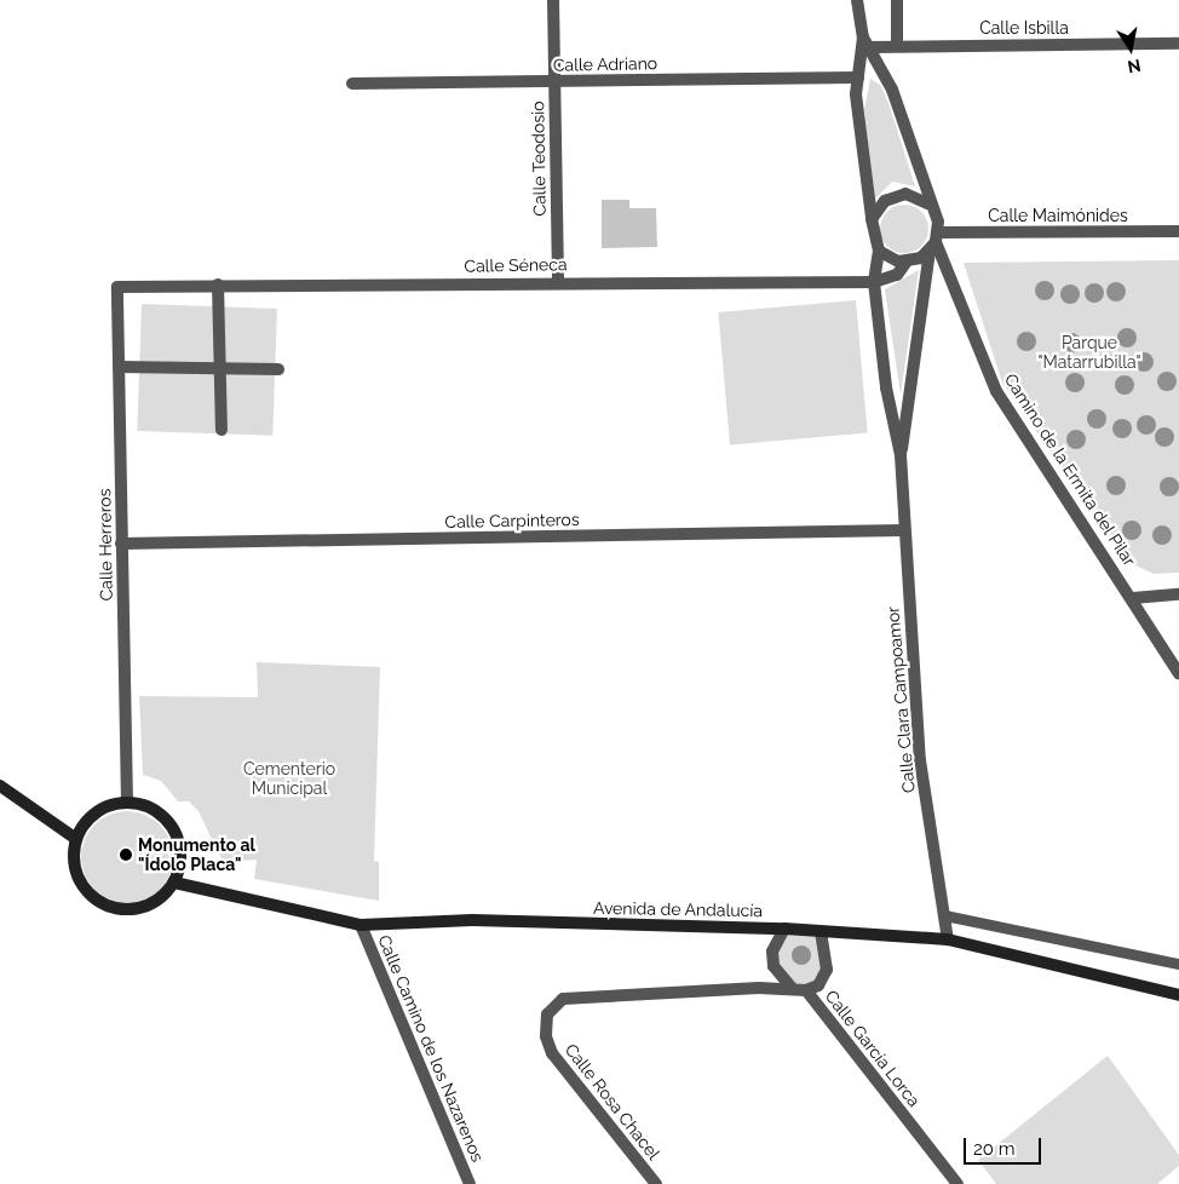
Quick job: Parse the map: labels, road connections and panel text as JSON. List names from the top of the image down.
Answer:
{
  "streets": {
    "street": [
      "Calle Isbilla",
      "Calle Adriano",
      "Calle Teodosio",
      "Calle Maimónides",
      "Calle Séneca",
      "Camino de la Ermita del Pilar",
      "Calle Carpinteros",
      "Calle Herreros",
      "Calle Clara Campoamor",
      "Avenida de Andalucía",
      "Calle Camino de los Nazarenos",
      "Calle García Lorca",
      "Calle Rosa Chacel"
    ]
  },
  "crossings": [
    ["Calle Adriano", "Calle Teodosio"],
    ["Calle Teodosio", "Calle Séneca"],
    ["Calle Maimónides", "Calle Séneca"],
    ["Calle Maimónides", "Camino de la Ermita del Pilar"],
    ["Calle Maimónides", "Calle Clara Campoamor"],
    ["Calle Séneca", "Camino de la Ermita del Pilar"],
    ["Calle Séneca", "Calle Herreros"],
    ["Calle Séneca", "Calle Clara Campoamor"],
    ["Camino de la Ermita del Pilar", "Calle Clara Campoamor"],
    ["Calle Carpinteros", "Calle Herreros"],
    ["Calle Carpinteros", "Calle Clara Campoamor"],
    ["Calle Herreros", "Avenida de Andalucía"],
    ["Calle Clara Campoamor", "Avenida de Andalucía"],
    ["Avenida de Andalucía", "Calle Camino de los Nazarenos"],
    ["Avenida de Andalucía", "Calle García Lorca"],
    ["Calle García Lorca", "Calle Rosa Chacel"]
  ],
  "parks": ["Parque \"Matarrubilla\"", "Cementerio Municipal"],
  "places": ["Monumento al \"Ídolo Placa\""],
  "scale_bar": "20 m",
  "north": "bottom"
}
